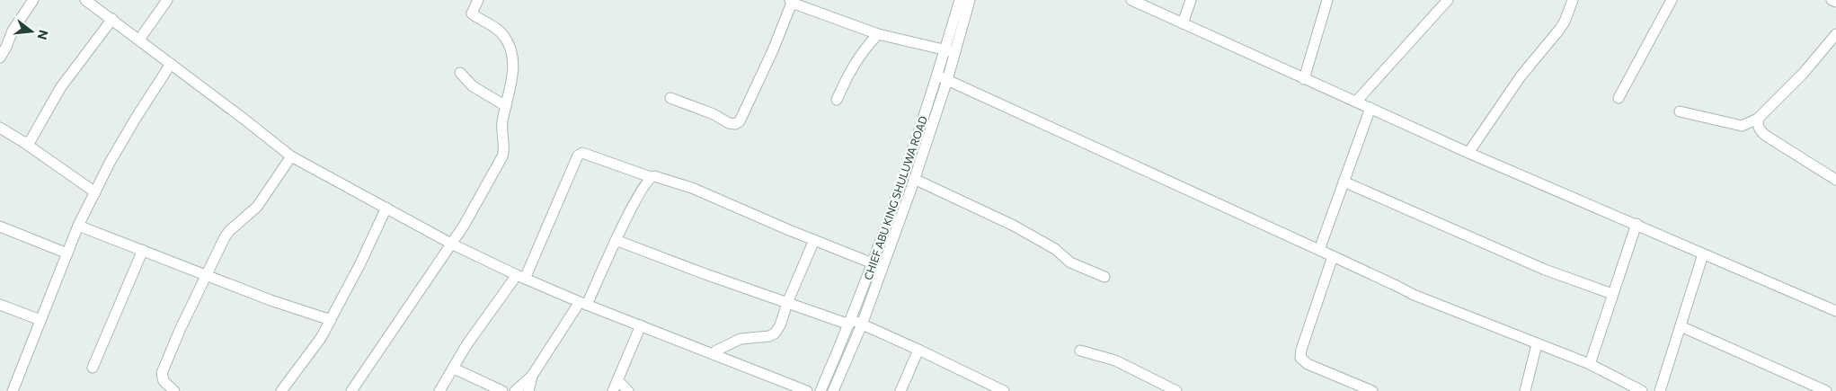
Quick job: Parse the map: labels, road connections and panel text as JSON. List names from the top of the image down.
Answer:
{
  "streets": {
    "street": ["CHIEF ABU KING SHULUWA ROAD"]
  },
  "north": "right"
}
